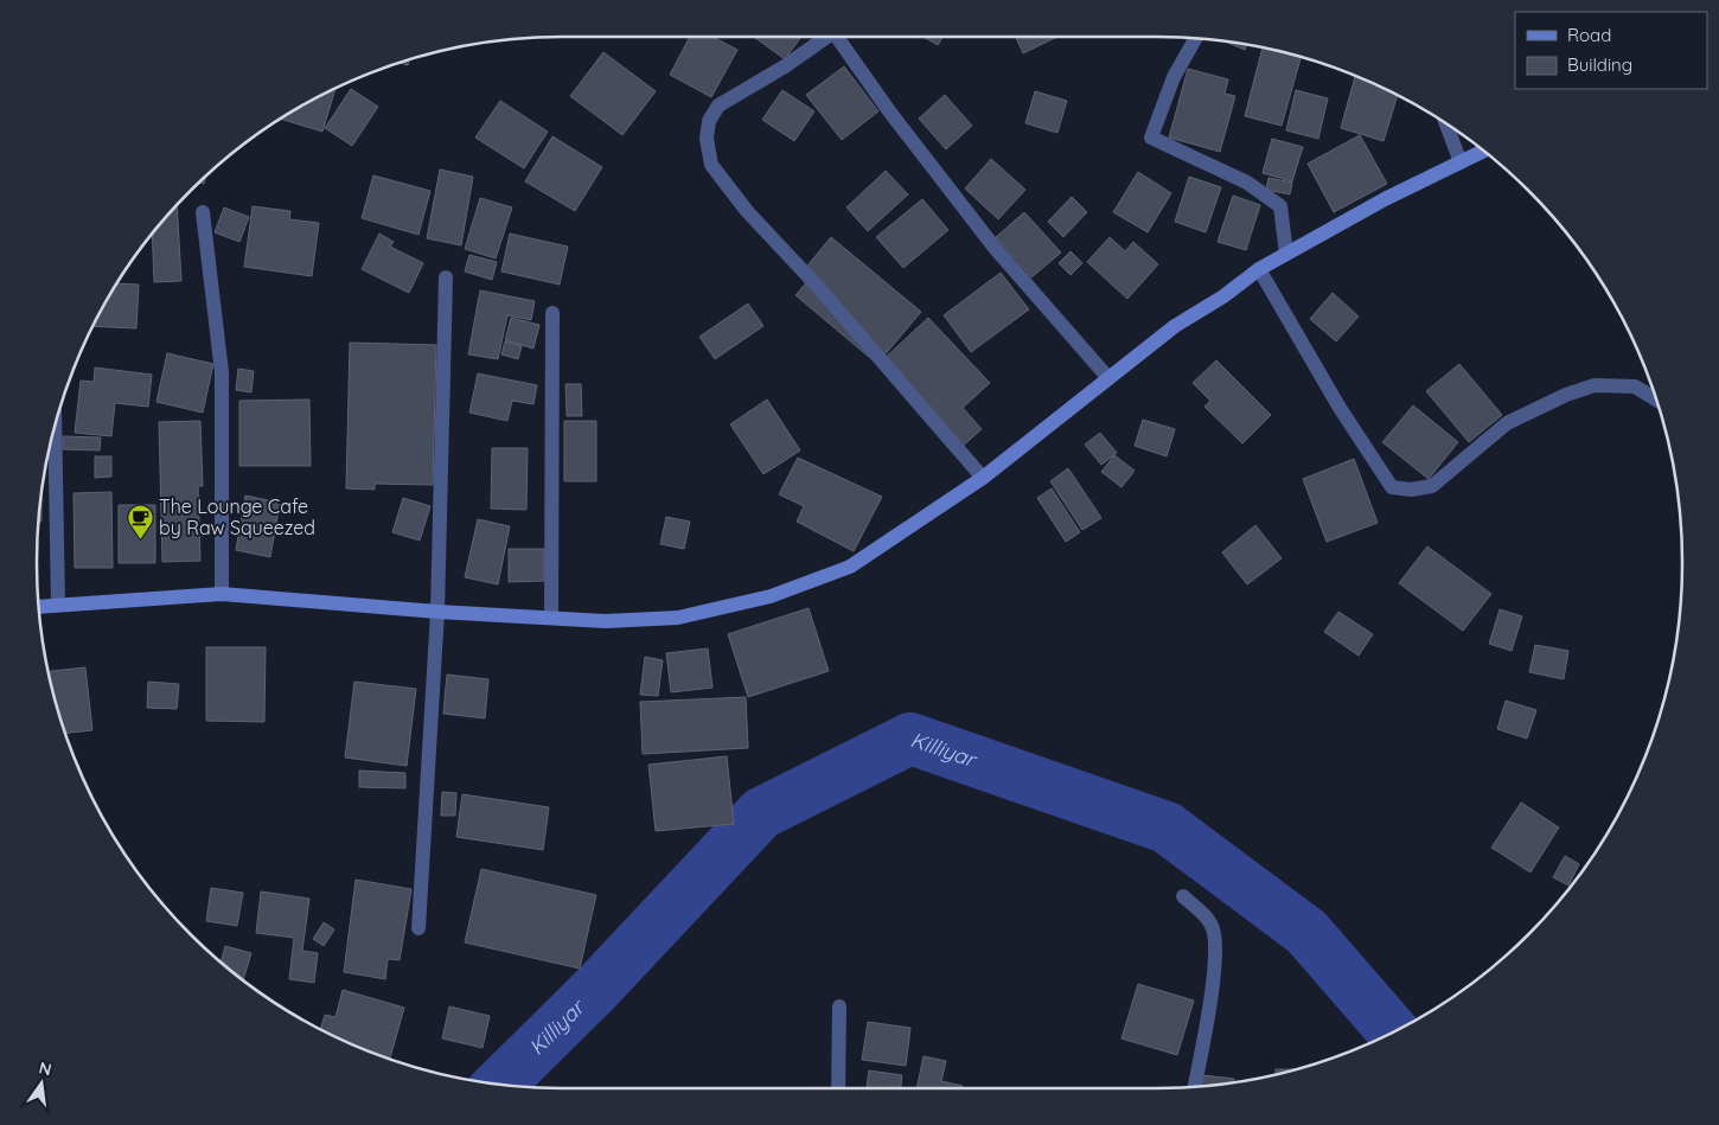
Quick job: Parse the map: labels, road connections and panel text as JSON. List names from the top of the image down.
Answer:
{
  "water": ["Killiyar"],
  "places": {
    "cafe": ["The Lounge Cafe by Raw Squeezed"]
  },
  "legend": ["Road", "Building"],
  "north": "top"
}
